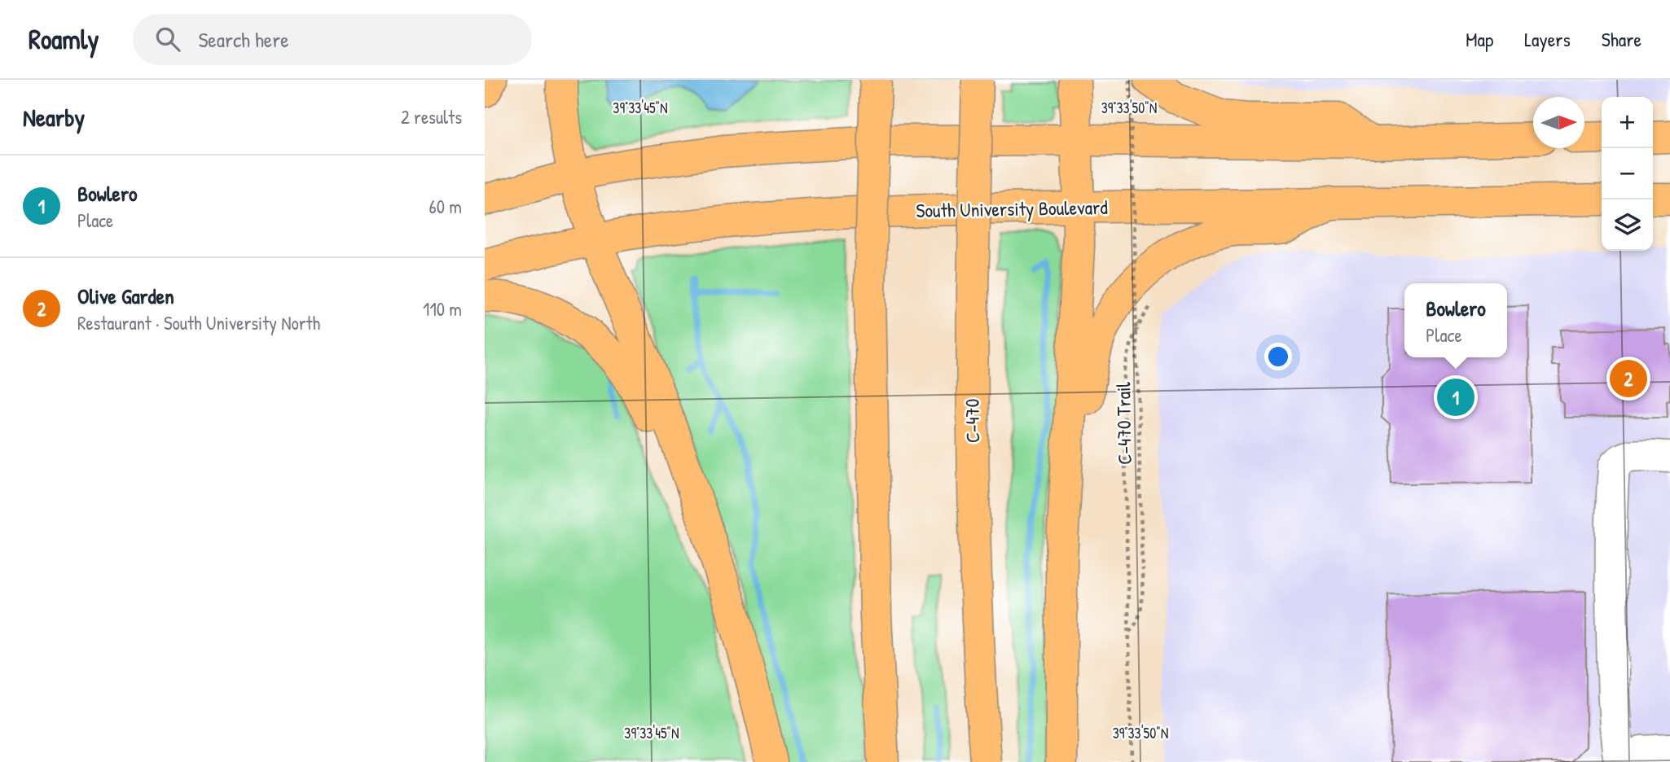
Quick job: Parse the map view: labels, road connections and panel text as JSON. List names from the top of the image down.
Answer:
{
  "streets": {
    "main road": ["South University Boulevard", "C-470"],
    "path": ["C-470 Trail"]
  },
  "north": "right",
  "page": {
    "header": "Roamly",
    "search": "Search here",
    "nav": ["Map", "Layers", "Share"],
    "heading": ["Nearby", "2 results"],
    "map_buttons": ["+", "−"],
    "list": [
      {
        "mark": "1",
        "name": "Bowlero",
        "note": "Place",
        "value": "60 m"
      },
      {
        "mark": "2",
        "name": "Olive Garden",
        "note": "Restaurant · South University North",
        "value": "110 m"
      }
    ],
    "popup": ["Bowlero", "Place"],
    "pins": ["2", "1"]
  },
  "coordinates": ["39°33'45\"N", "39°33'50\"N"]
}
